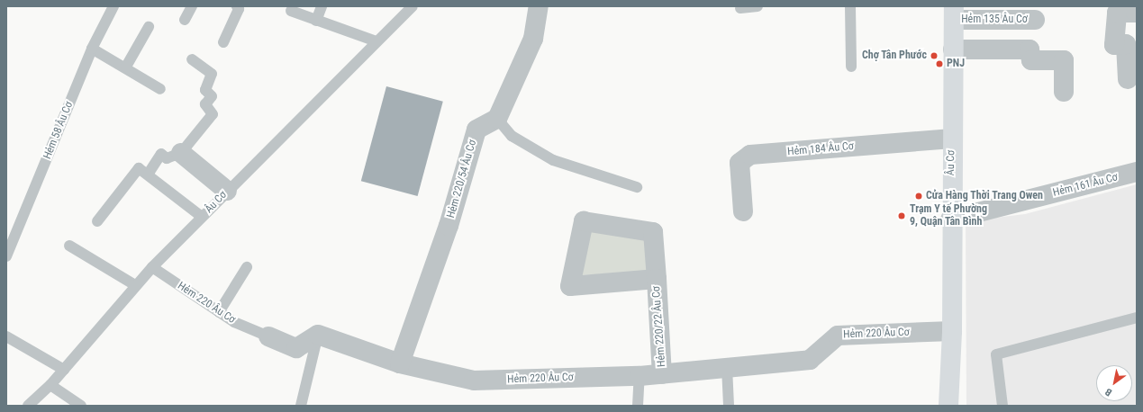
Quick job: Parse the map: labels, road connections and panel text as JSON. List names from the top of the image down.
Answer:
{
  "streets": {
    "main road": ["Âu Cơ"],
    "street": [
      "Hẻm 135 Âu Cơ",
      "Hẻm 184 Âu Cơ",
      "Hẻm 220/54 Âu Cơ",
      "Hẻm 161 Âu Cơ",
      "Hẻm 220 Âu Cơ",
      "Hẻm 220/22 Âu Cơ"
    ],
    "lane": ["Hẻm 58 Âu Cơ"]
  },
  "crossings": [
    ["Hẻm 135 Âu Cơ", "Âu Cơ"],
    ["Hẻm 184 Âu Cơ", "Âu Cơ"],
    ["Âu Cơ", "Hẻm 161 Âu Cơ"],
    ["Âu Cơ", "Hẻm 220 Âu Cơ"],
    ["Hẻm 220/54 Âu Cơ", "Hẻm 220 Âu Cơ"],
    ["Hẻm 220 Âu Cơ", "Hẻm 220/22 Âu Cơ"]
  ],
  "places": [
    "Chợ Tân Phước",
    "PNJ",
    "Cửa Hàng Thời Trang Owen",
    "Trạm Y tế Phường 9, Quận Tân Bình"
  ],
  "north": "bottom left"
}
